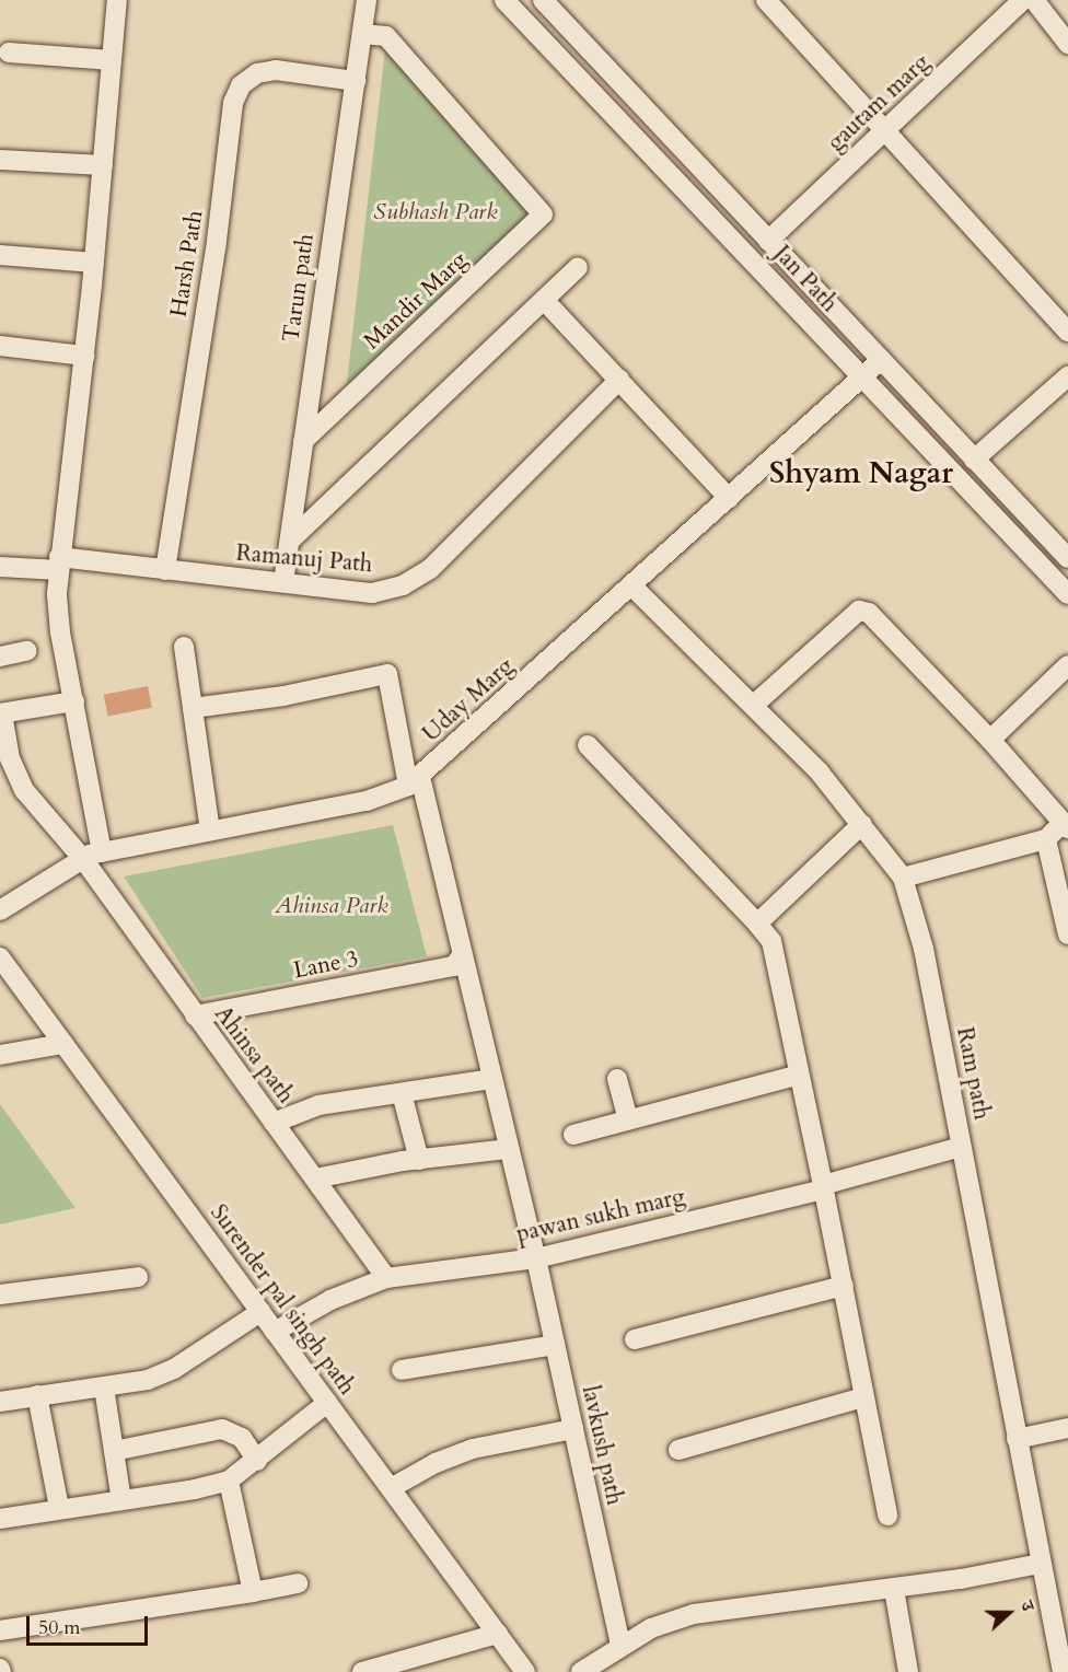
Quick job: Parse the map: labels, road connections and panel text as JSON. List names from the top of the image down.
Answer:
{
  "streets": {
    "street": [
      "gautam marg",
      "Harsh Path",
      "Jan Path",
      "Tarun path",
      "Mandir Marg",
      "Ramanuj Path",
      "Uday Marg",
      "Lane 3",
      "Ahinsa path",
      "Ram path",
      "pawan sukh marg",
      "Surender pal singh path",
      "lavkush path"
    ]
  },
  "crossings": [
    ["gautam marg", "Jan Path"],
    ["Harsh Path", "Tarun path"],
    ["Harsh Path", "Ramanuj Path"],
    ["Jan Path", "Uday Marg"],
    ["Tarun path", "Mandir Marg"],
    ["Tarun path", "Ramanuj Path"],
    ["Uday Marg", "Ahinsa path"],
    ["Uday Marg", "Ram path"],
    ["Uday Marg", "lavkush path"],
    ["Lane 3", "Ahinsa path"],
    ["Lane 3", "lavkush path"],
    ["Ahinsa path", "pawan sukh marg"],
    ["Ram path", "pawan sukh marg"],
    ["pawan sukh marg", "Surender pal singh path"],
    ["pawan sukh marg", "lavkush path"]
  ],
  "districts": ["Shyam Nagar"],
  "parks": ["Subhash Park", "Ahinsa Park"],
  "scale_bar": "50 m",
  "north": "right"
}
